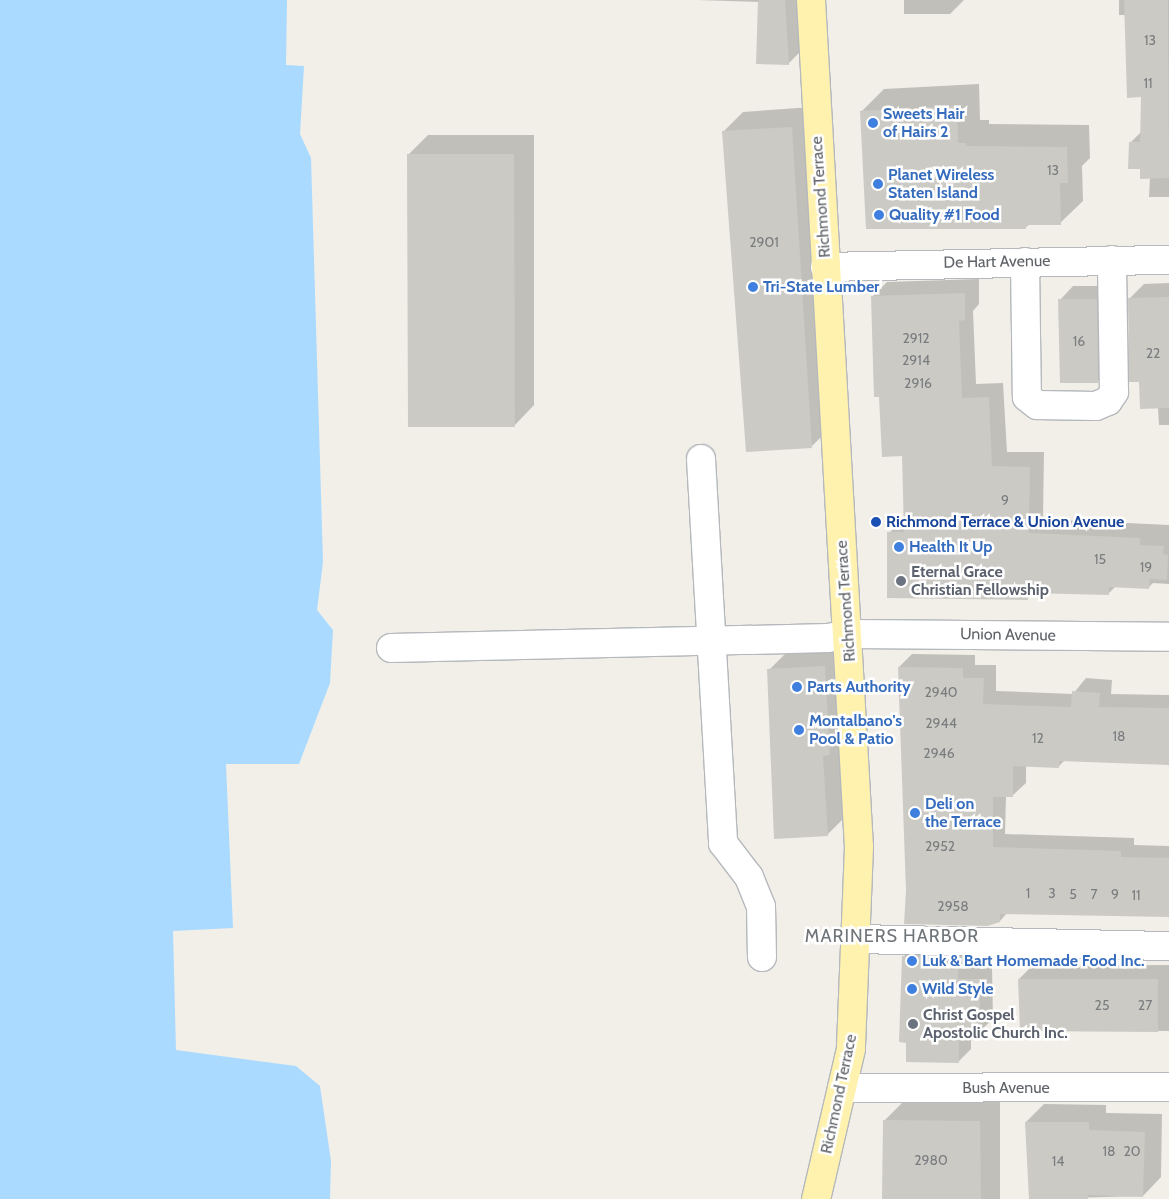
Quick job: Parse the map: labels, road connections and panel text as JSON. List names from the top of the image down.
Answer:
{
  "streets": {
    "main road": ["Richmond Terrace"],
    "street": ["De Hart Avenue", "Union Avenue", "Bush Avenue"]
  },
  "crossings": [
    ["Richmond Terrace", "De Hart Avenue"],
    ["Richmond Terrace", "Union Avenue"],
    ["Richmond Terrace", "Bush Avenue"]
  ],
  "districts": ["MARINERS HARBOR"],
  "places": [
    "Sweets Hair of Hairs 2",
    "Planet Wireless Staten Island",
    "Quality #1 Food",
    "Tri-State Lumber",
    "Richmond Terrace & Union Avenue",
    "Health It Up",
    "Eternal Grace Christian Fellowship",
    "Parts Authority",
    "Montalbano's Pool & Patio",
    "Deli on the Terrace",
    "Luk & Bart Homemade Food Inc.",
    "Wild Style",
    "Christ Gospel Apostolic Church Inc."
  ],
  "house_numbers": [
    "13",
    "11",
    "13",
    "2901",
    "2912",
    "16",
    "22",
    "2914",
    "2916",
    "9",
    "15",
    "19",
    "2940",
    "2944",
    "18",
    "12",
    "2946",
    "2952",
    "1",
    "3",
    "5",
    "7",
    "9",
    "11",
    "2958",
    "25",
    "27",
    "18",
    "20",
    "2980",
    "14"
  ]
}
